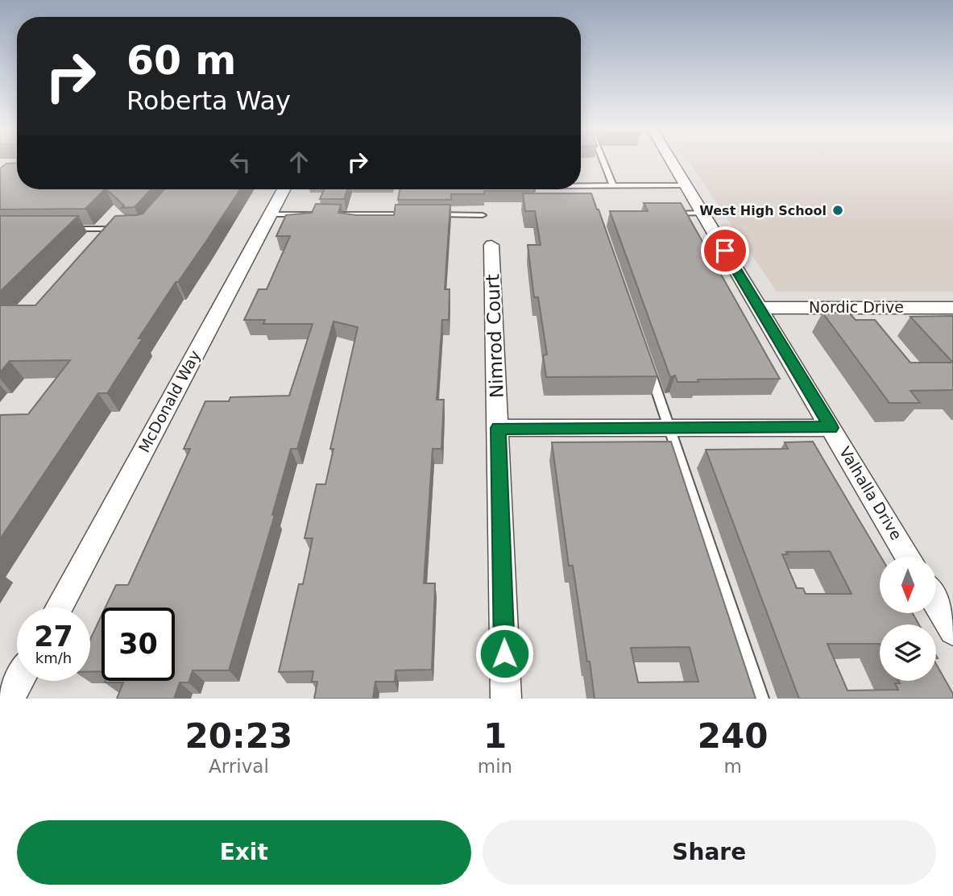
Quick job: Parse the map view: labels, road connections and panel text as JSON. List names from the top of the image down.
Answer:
{
  "streets": {
    "street": [
      "Nordic Drive",
      "Nimrod Court",
      "McDonald Way",
      "Valhalla Drive"
    ]
  },
  "crossings": [
    ["Nordic Drive", "Valhalla Drive"]
  ],
  "places": ["West High School"],
  "north": "bottom",
  "page": {
    "turn": ["60 m", "Roberta Way"],
    "speed": "27 km/h",
    "limit": "30",
    "eta": [
      "20:23",
      "Arrival",
      "1",
      "min",
      "240",
      "m"
    ],
    "buttons": ["Exit", "Share"]
  }
}
